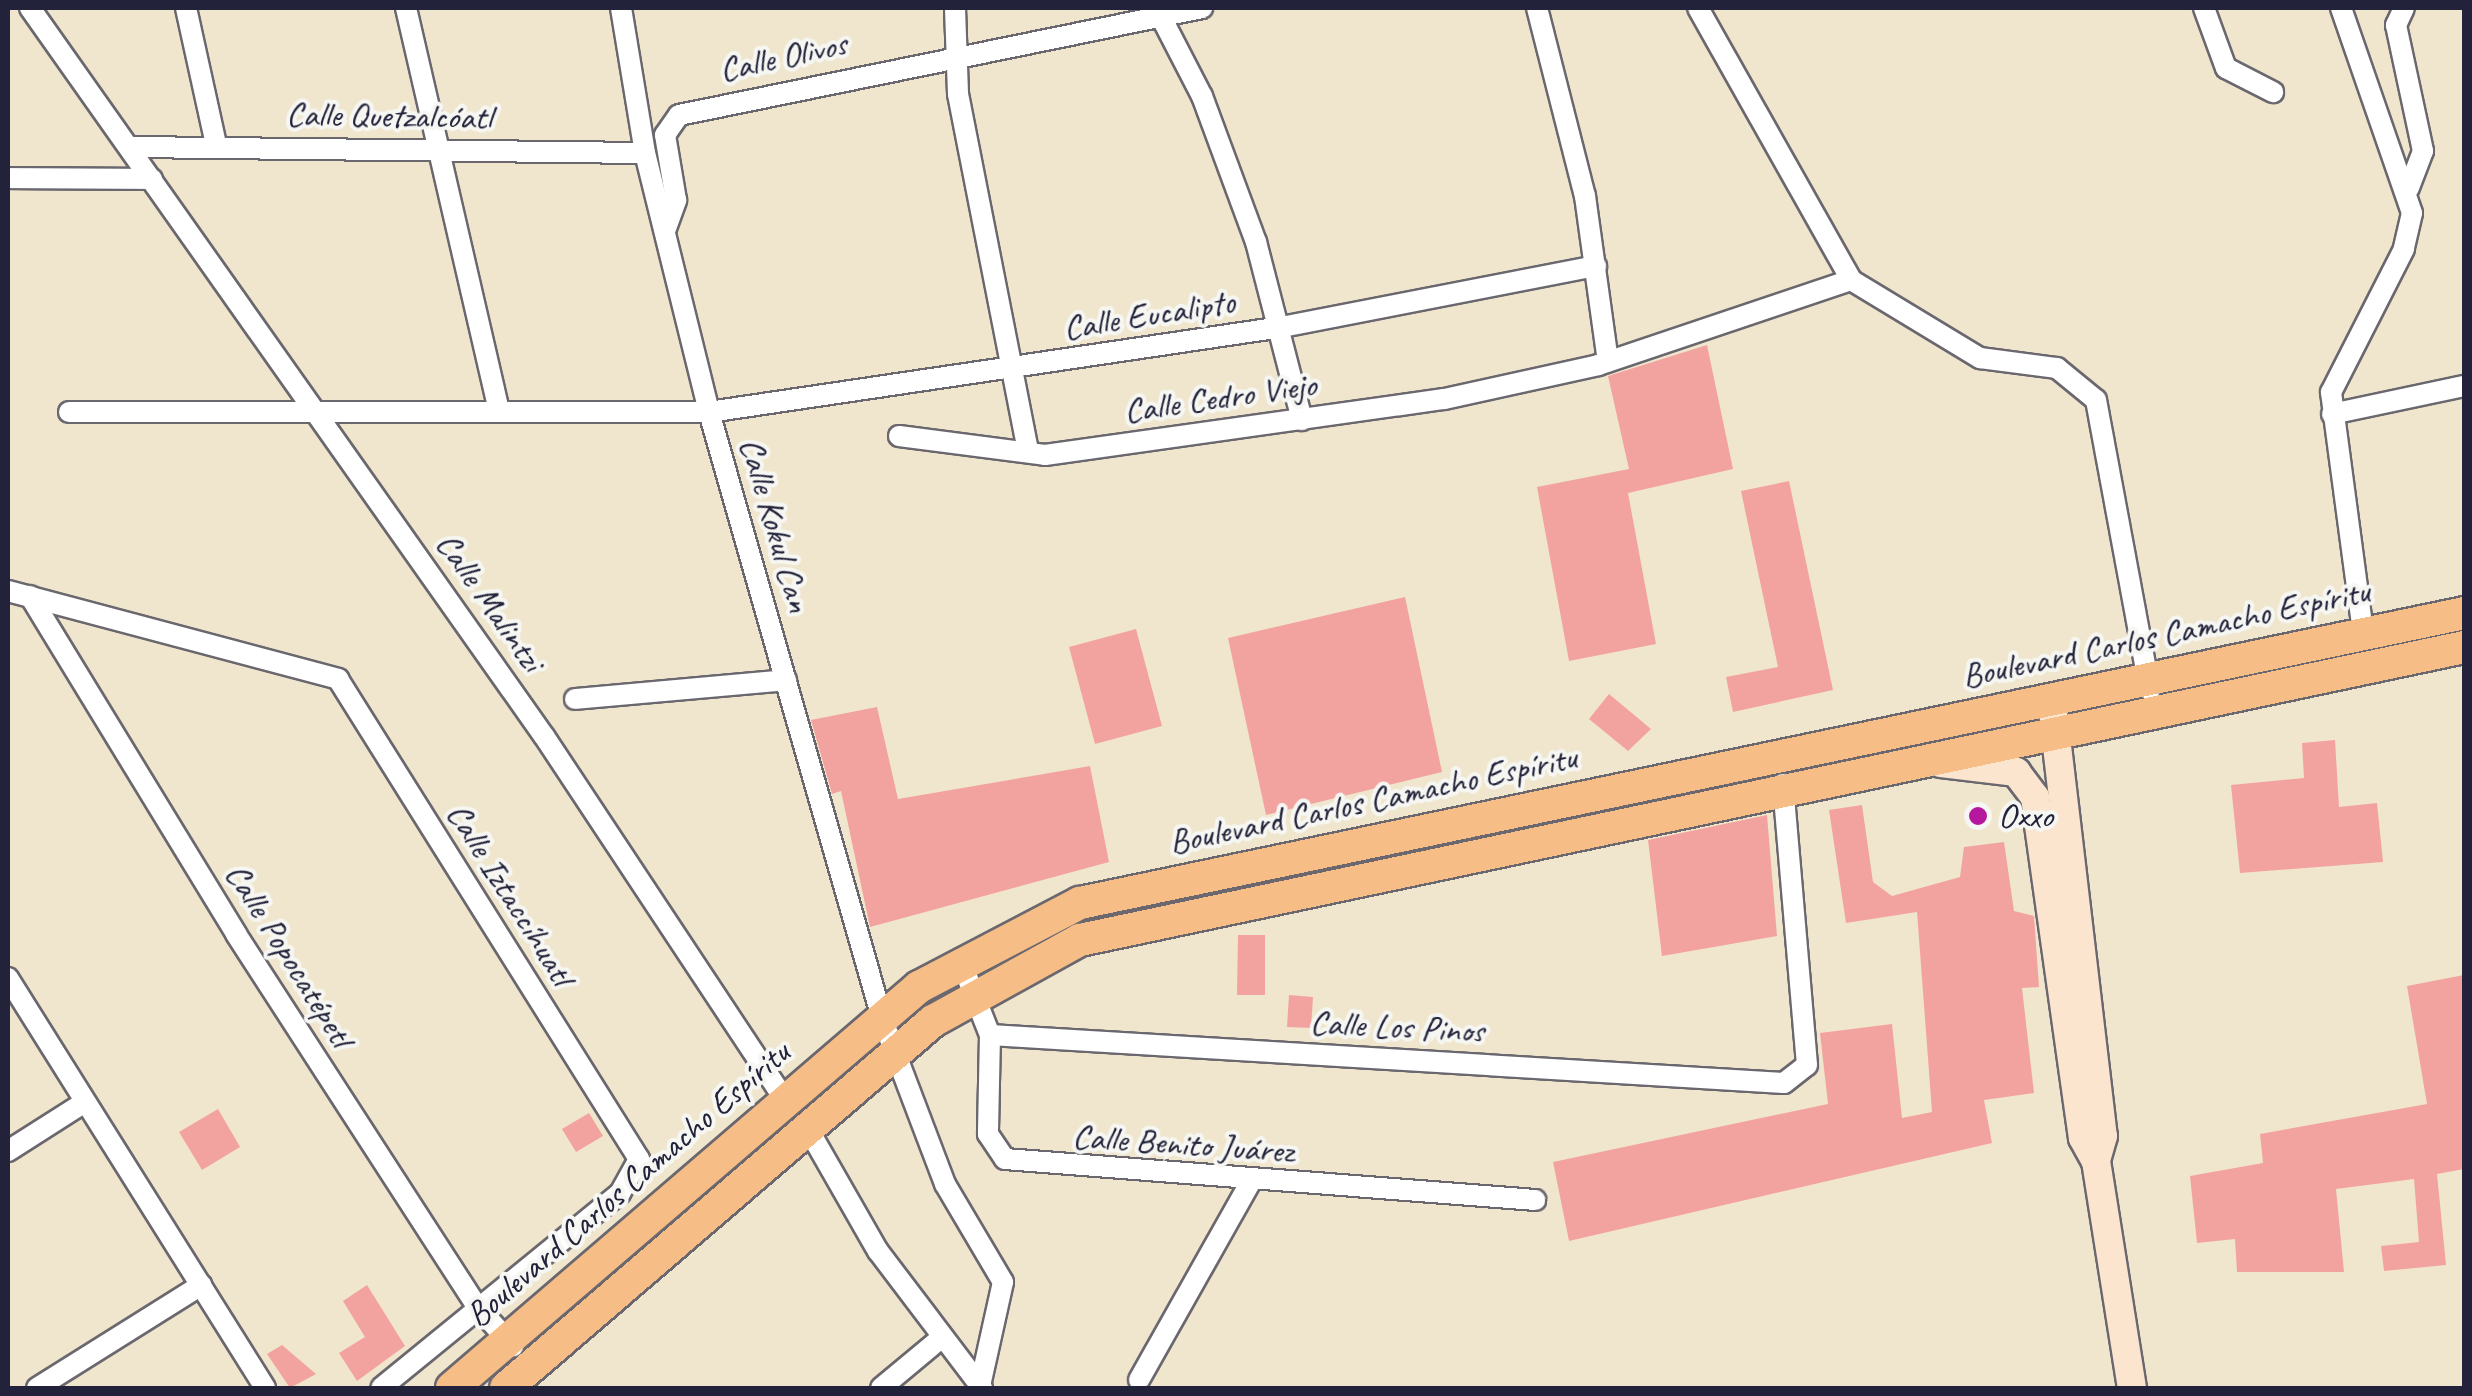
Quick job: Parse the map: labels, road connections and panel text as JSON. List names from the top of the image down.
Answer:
{
  "streets": {
    "main road": ["Boulevard Carlos Camacho Espíritu"],
    "street": [
      "Calle Olivos",
      "Calle Quetzalcóatl",
      "Calle Eucalipto",
      "Calle Cedro Viejo",
      "Calle Kokul Can",
      "Calle Malintzi",
      "Calle Iztaccíhuatl",
      "Calle Popocatépetl",
      "Calle Los Pinos",
      "Calle Benito Juárez"
    ]
  },
  "crossings": [
    ["Calle Olivos", "Calle Kokul Can"],
    ["Calle Quetzalcóatl", "Calle Kokul Can"],
    ["Calle Quetzalcóatl", "Calle Malintzi"],
    ["Calle Eucalipto", "Calle Kokul Can"],
    ["Calle Eucalipto", "Calle Malintzi"],
    ["Calle Kokul Can", "Boulevard Carlos Camacho Espíritu"],
    ["Calle Malintzi", "Boulevard Carlos Camacho Espíritu"],
    ["Boulevard Carlos Camacho Espíritu", "Calle Popocatépetl"],
    ["Boulevard Carlos Camacho Espíritu", "Calle Los Pinos"],
    ["Boulevard Carlos Camacho Espíritu", "Calle Benito Juárez"],
    ["Calle Iztaccíhuatl", "Calle Popocatépetl"],
    ["Calle Los Pinos", "Calle Benito Juárez"]
  ],
  "places": ["Oxxo"]
}
